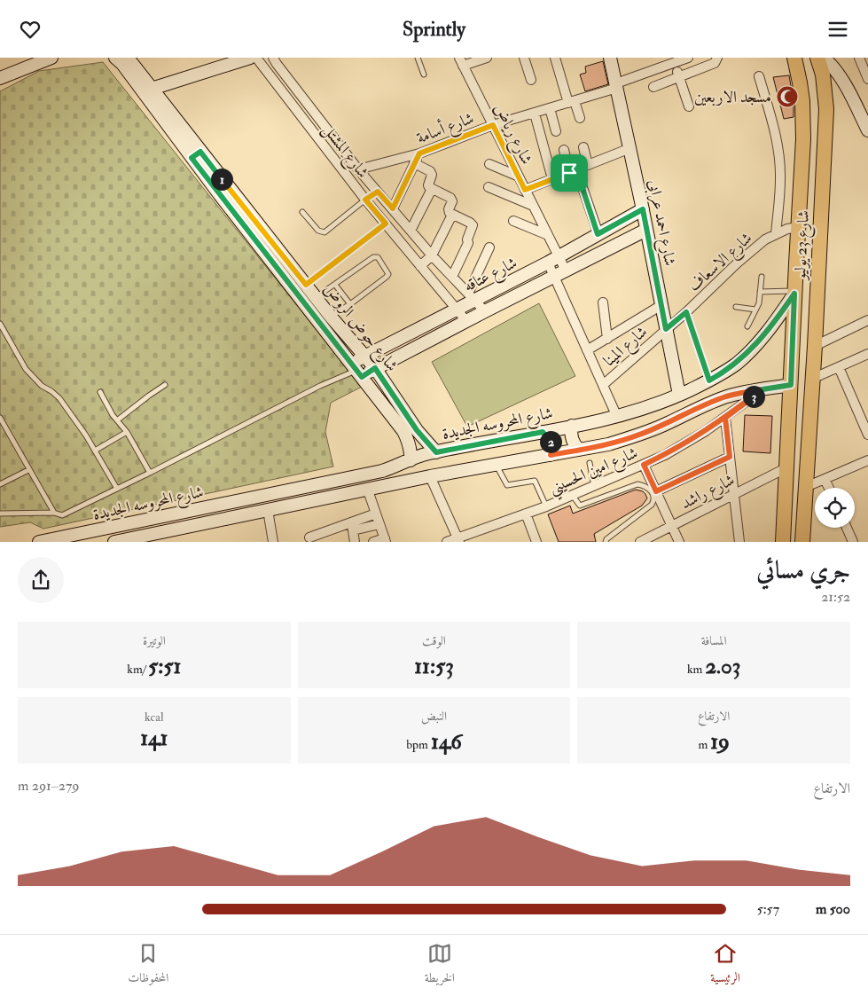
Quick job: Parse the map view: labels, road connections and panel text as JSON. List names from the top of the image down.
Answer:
{
  "streets": {
    "main road": [
      "شارع احمد عرابى",
      "شارع 23 يوليو",
      "شارع عتاقه",
      "شارع حوض الروض",
      "شارع المحروسه الجديدة"
    ],
    "street": [
      "شارع أسامة",
      "شارع رياض",
      "شارع المشتل",
      "شارع الاسعاف",
      "شارع المينا",
      "شارع امين الحسيني",
      "شارع راشد"
    ]
  },
  "crossings": [
    ["شارع أسامة", "شارع رياض"],
    ["شارع أسامة", "شارع المشتل"],
    ["شارع أسامة", "شارع احمد عرابى"],
    ["شارع رياض", "شارع عتاقه"],
    ["شارع رياض", "شارع المينا"],
    ["شارع رياض", "شارع المحروسه الجديدة"],
    ["شارع المشتل", "شارع عتاقه"],
    ["شارع احمد عرابى", "شارع الاسعاف"],
    ["شارع احمد عرابى", "شارع عتاقه"],
    ["شارع احمد عرابى", "شارع المينا"],
    ["شارع احمد عرابى", "شارع المحروسه الجديدة"],
    ["شارع 23 يوليو", "شارع الاسعاف"],
    ["شارع 23 يوليو", "شارع المحروسه الجديدة"],
    ["شارع 23 يوليو", "شارع راشد"],
    ["شارع الاسعاف", "شارع المينا"],
    ["شارع عتاقه", "شارع حوض الروض"],
    ["شارع حوض الروض", "شارع المحروسه الجديدة"],
    ["شارع المحروسه الجديدة", "شارع امين الحسيني"]
  ],
  "places": {
    "mosque": ["مسجد الاربعين"]
  },
  "page": {
    "header": "Sprintly",
    "pins": ["1", "3", "2"],
    "heading": ["جري مسائي", "21:52"],
    "stats": [
      ["المسافة", "2.03 km"],
      ["الوقت", "11:53"],
      ["الوتيرة", "5:51 /km"],
      ["الارتفاع", "19 m"],
      ["النبض", "146 bpm"],
      ["kcal", "141"]
    ],
    "chart": ["الارتفاع", "279–291 m"],
    "list": [
      {
        "name": "500 m",
        "note": "5:57"
      }
    ],
    "tabs": ["الرئيسية", "الخريطة", "المحفوظات"]
  }
}
